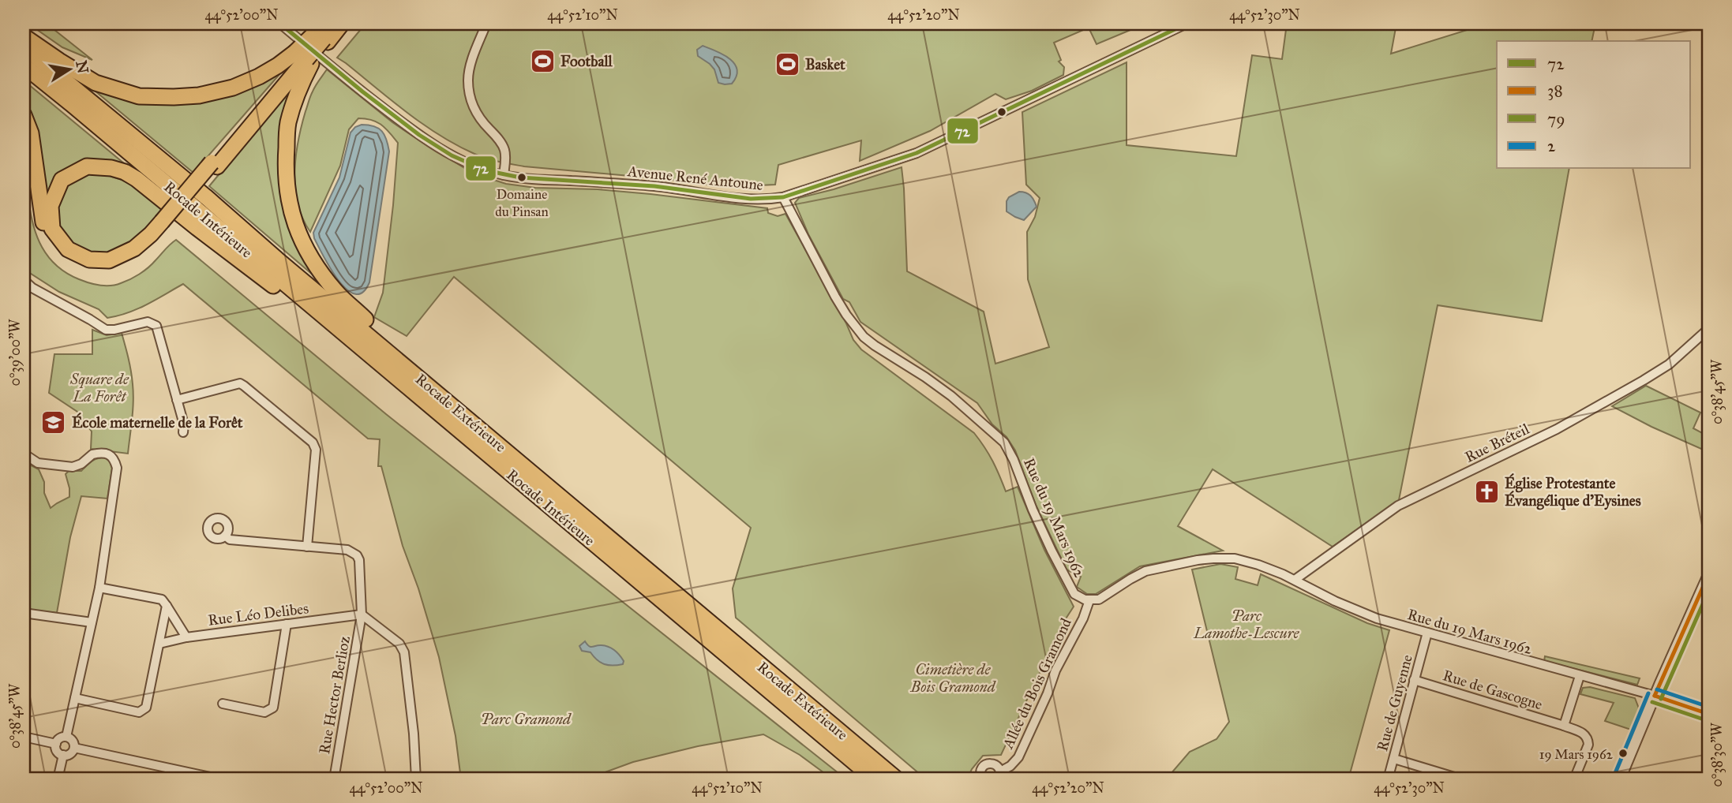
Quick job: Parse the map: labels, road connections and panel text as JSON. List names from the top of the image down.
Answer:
{
  "streets": {
    "highway": ["Rocade Intérieure", "Rocade Extérieure"],
    "street": [
      "Avenue René Antoune",
      "Rue Bréteil",
      "Rue du 19 Mars 1962",
      "Rue Léo Delibes",
      "Allée du Bois Gramond",
      "Rue de Gascogne",
      "Rue Hector Berlioz",
      "Rue de Guyenne"
    ]
  },
  "crossings": [
    ["Avenue René Antoune", "Rue du 19 Mars 1962"],
    ["Rue Bréteil", "Rue du 19 Mars 1962"],
    ["Rue du 19 Mars 1962", "Allée du Bois Gramond"],
    ["Rue du 19 Mars 1962", "Rue de Guyenne"],
    ["Rue Léo Delibes", "Rue Hector Berlioz"],
    ["Rue de Gascogne", "Rue de Guyenne"]
  ],
  "parks": [
    "Square de La Forêt",
    "Parc Lamothe-Lescure",
    "Cimetière de Bois Gramond",
    "Parc Gramond"
  ],
  "places": {
    "sports": ["Football", "Basket"],
    "other": ["Domaine du Pinsan", "19 Mars 1962"],
    "school or university": ["École maternelle de la Forêt"],
    "church": ["Église Protestante Évangélique d'Eysines"]
  },
  "lines": [
    "transit line 72",
    "transit line 38",
    "transit line 79",
    "transit line 2"
  ],
  "legend": [
    "72",
    "38",
    "79",
    "2"
  ],
  "north": "right",
  "coordinates": [
    "44°52'00\"N",
    "44°52'10\"N",
    "44°52'20\"N",
    "44°52'30\"N",
    "0°39'00\"W",
    "0°38'45\"W",
    "0°38'30\"W"
  ]
}
